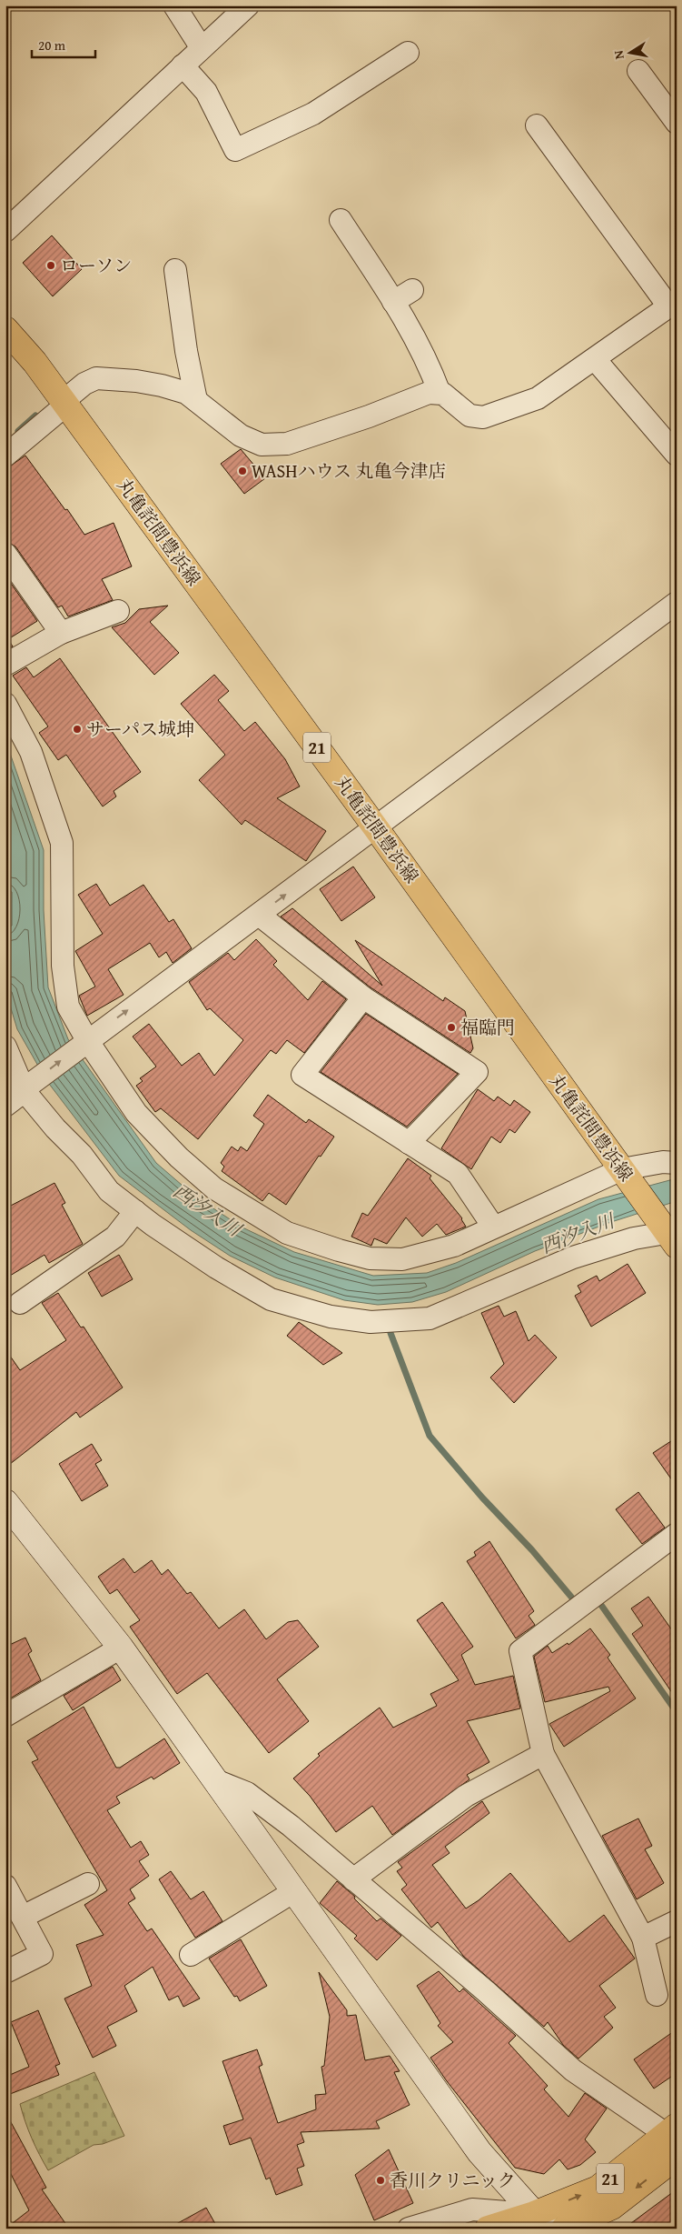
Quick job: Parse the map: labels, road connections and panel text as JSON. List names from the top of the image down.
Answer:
{
  "streets": {
    "main road": ["丸亀詫間豊浜線", "21"]
  },
  "water": ["西汐入川"],
  "places": [
    "ローソン",
    "WASHハウス 丸亀今津店",
    "サーパス城坤",
    "福臨門",
    "香川クリニック"
  ],
  "scale_bar": "20 m",
  "north": "left"
}
